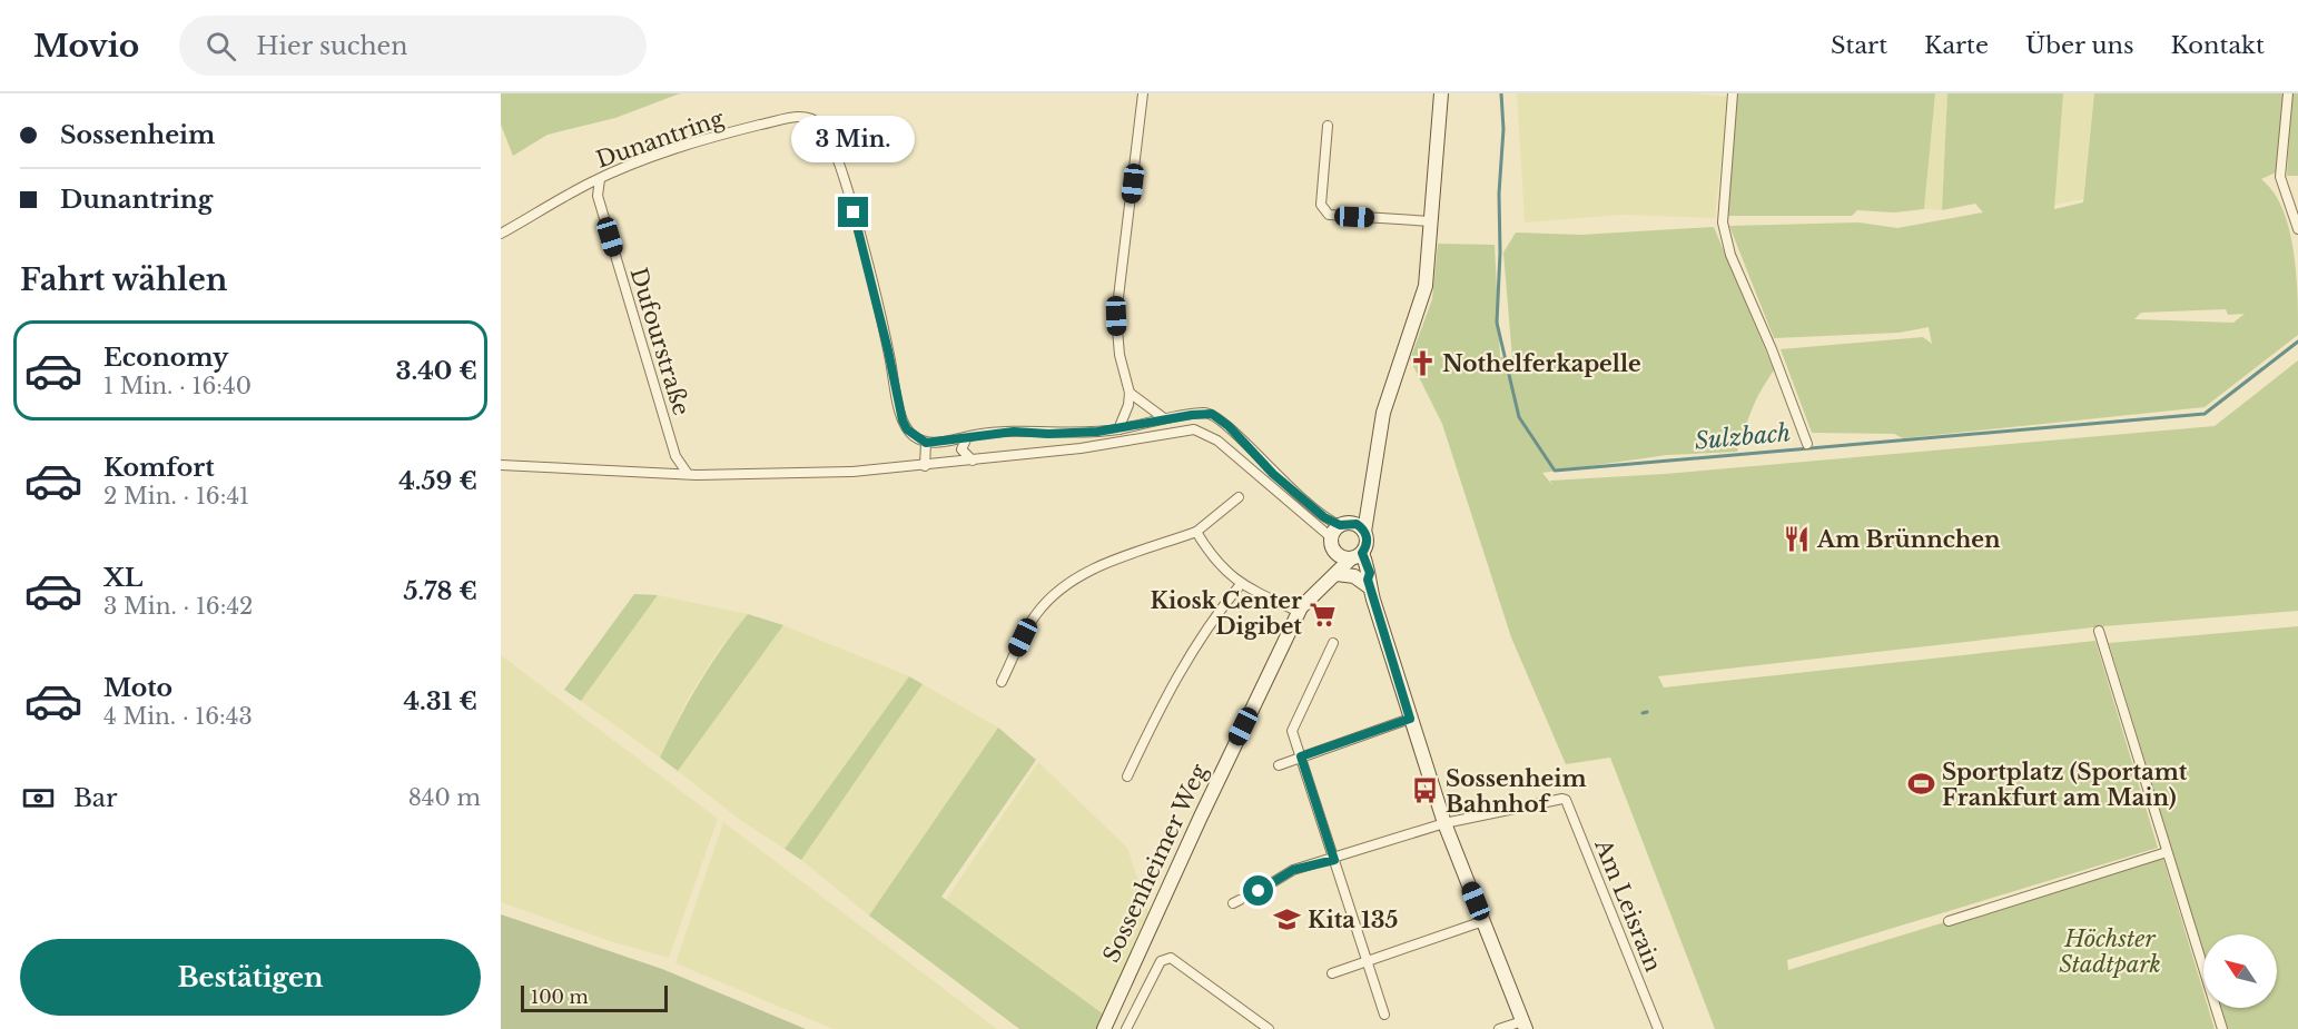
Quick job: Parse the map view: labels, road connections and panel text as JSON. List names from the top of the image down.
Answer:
{
  "streets": {
    "main road": ["Sossenheimer Weg"],
    "street": ["Dunantring", "Dufourstraße", "Am Leisrain"]
  },
  "crossings": [
    ["Dunantring", "Dufourstraße"]
  ],
  "water": ["Sulzbach"],
  "parks": ["Höchster Stadtpark"],
  "places": {
    "church": ["Nothelferkapelle"],
    "restaurant": ["Am Brünnchen"],
    "supermarket": ["Kiosk Center Digibet"],
    "sports": ["Sportplatz (Sportamt Frankfurt am Main)"],
    "bus stop": ["Sossenheim Bahnhof"],
    "school or university": ["Kita 135"]
  },
  "scale_bar": "100 m",
  "north": "top left",
  "page": {
    "header": "Movio",
    "search": "Hier suchen",
    "nav": [
      "Start",
      "Karte",
      "Über uns",
      "Kontakt"
    ],
    "banner": ["Sossenheim", "Dunantring"],
    "bubble": "3 Min.",
    "heading": "Fahrt wählen",
    "list": [
      {
        "name": "Economy",
        "note": "1 Min. · 16:40",
        "value": "3.40 €"
      },
      {
        "name": "Komfort",
        "note": "2 Min. · 16:41",
        "value": "4.59 €"
      },
      {
        "name": "XL",
        "note": "3 Min. · 16:42",
        "value": "5.78 €"
      },
      {
        "name": "Moto",
        "note": "4 Min. · 16:43",
        "value": "4.31 €"
      }
    ],
    "pay": ["Bar", "840 m"],
    "buttons": "Bestätigen",
    "scale": "100 m"
  }
}
